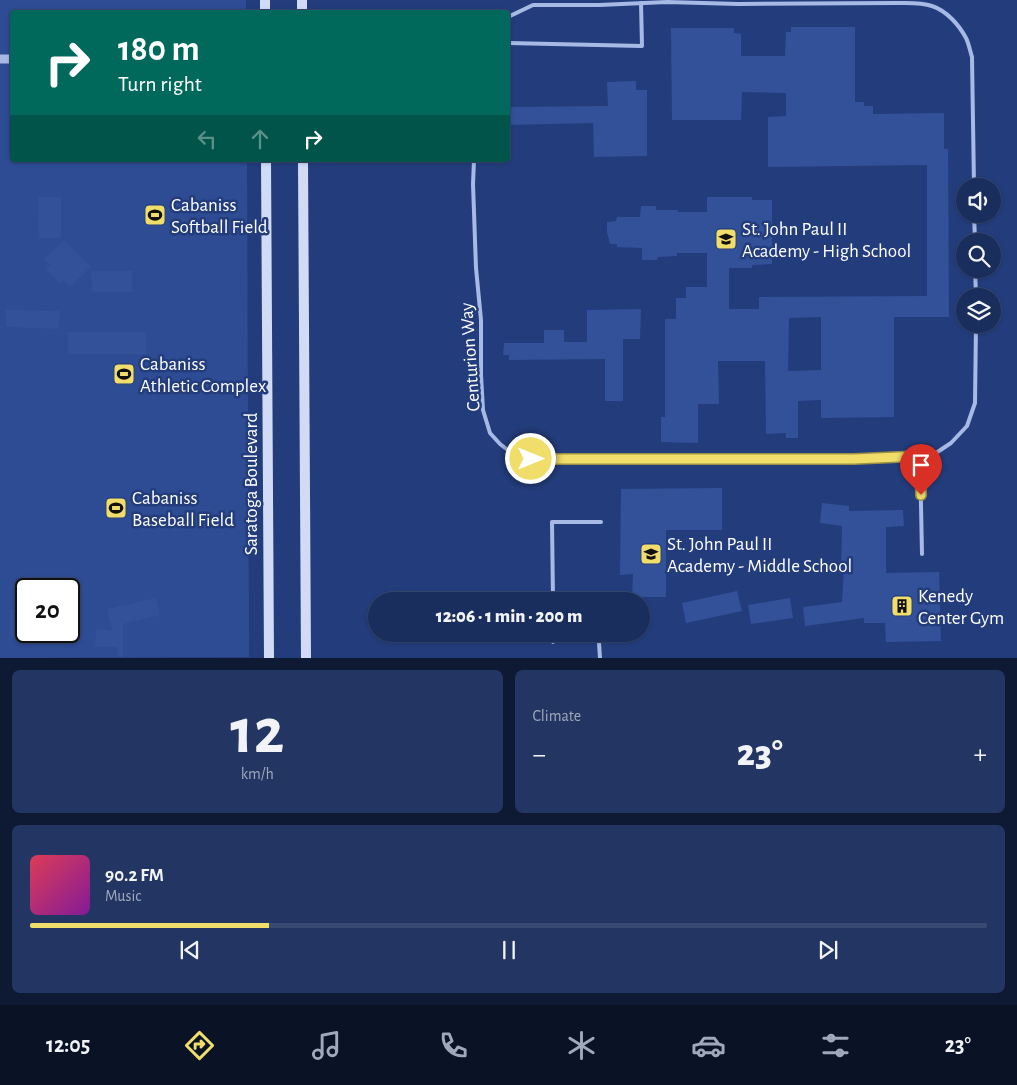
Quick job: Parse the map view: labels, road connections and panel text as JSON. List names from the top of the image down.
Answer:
{
  "streets": {
    "main road": ["Saratoga Boulevard"],
    "lane": ["Centurion Way"]
  },
  "places": {
    "sports": ["Cabaniss Softball Field", "Cabaniss Athletic Complex", "Cabaniss Baseball Field"],
    "school or university": ["St. John Paul II Academy - High School", "St. John Paul II Academy - Middle School"],
    "building": ["Kenedy Center Gym"]
  },
  "page": {
    "turn": ["180 m", "Turn right"],
    "limit": "20",
    "trip": "12:06 · 1 min · 200 m",
    "tile": [
      ["12", "km/h"],
      "Climate"
    ],
    "heat": ["−", "23°", "+"],
    "song": ["90.2 FM", "Music"],
    "tabs": ["12:05", "23°"]
  }
}
